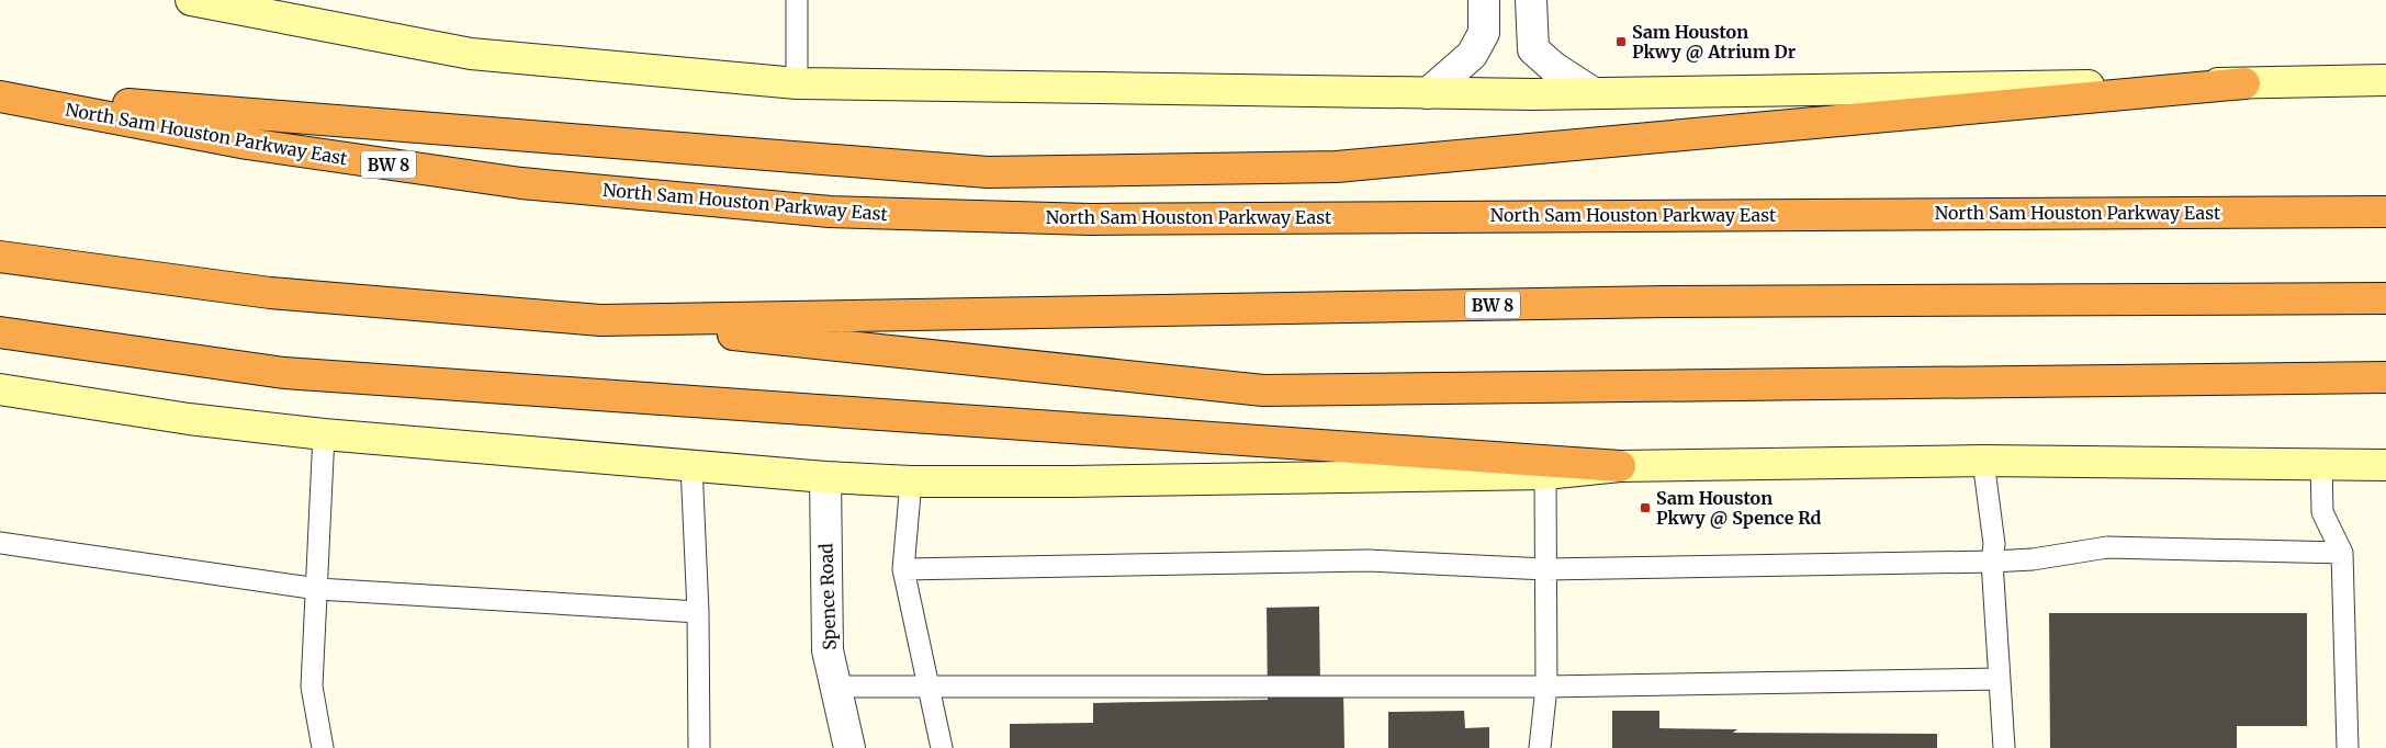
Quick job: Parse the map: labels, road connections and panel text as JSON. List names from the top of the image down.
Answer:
{
  "streets": {
    "highway": ["North Sam Houston Parkway East", "BW 8"],
    "street": ["Spence Road"]
  },
  "places": {
    "transit": ["Sam Houston Pkwy @ Atrium Dr", "Sam Houston Pkwy @ Spence Rd"]
  }
}
